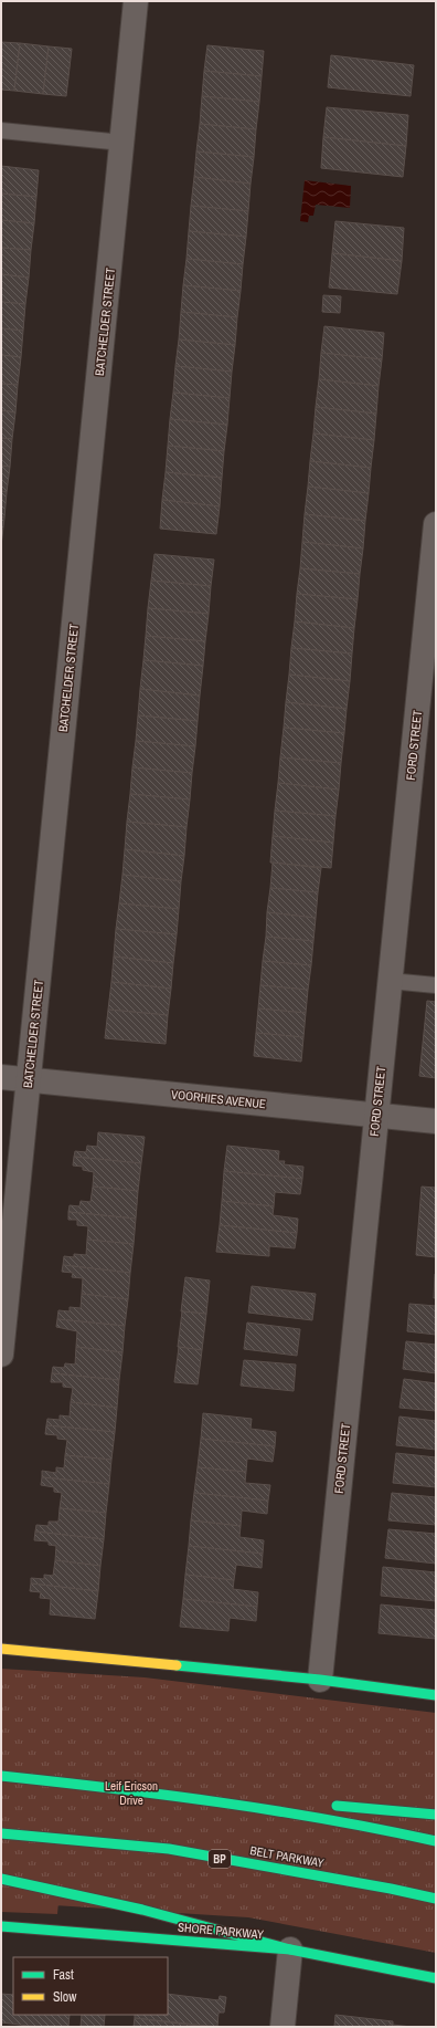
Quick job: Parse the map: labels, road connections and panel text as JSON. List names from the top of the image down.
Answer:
{
  "streets": {
    "main road": ["BELT PARKWAY", "BP", "SHORE PARKWAY"],
    "street": ["BATCHELDER STREET", "FORD STREET", "VOORHIES AVENUE"]
  },
  "crossings": [
    ["BATCHELDER STREET", "VOORHIES AVENUE"],
    ["FORD STREET", "VOORHIES AVENUE"]
  ],
  "parks": ["Leif Ericson Drive"],
  "legend": ["Fast", "Slow"]
}
